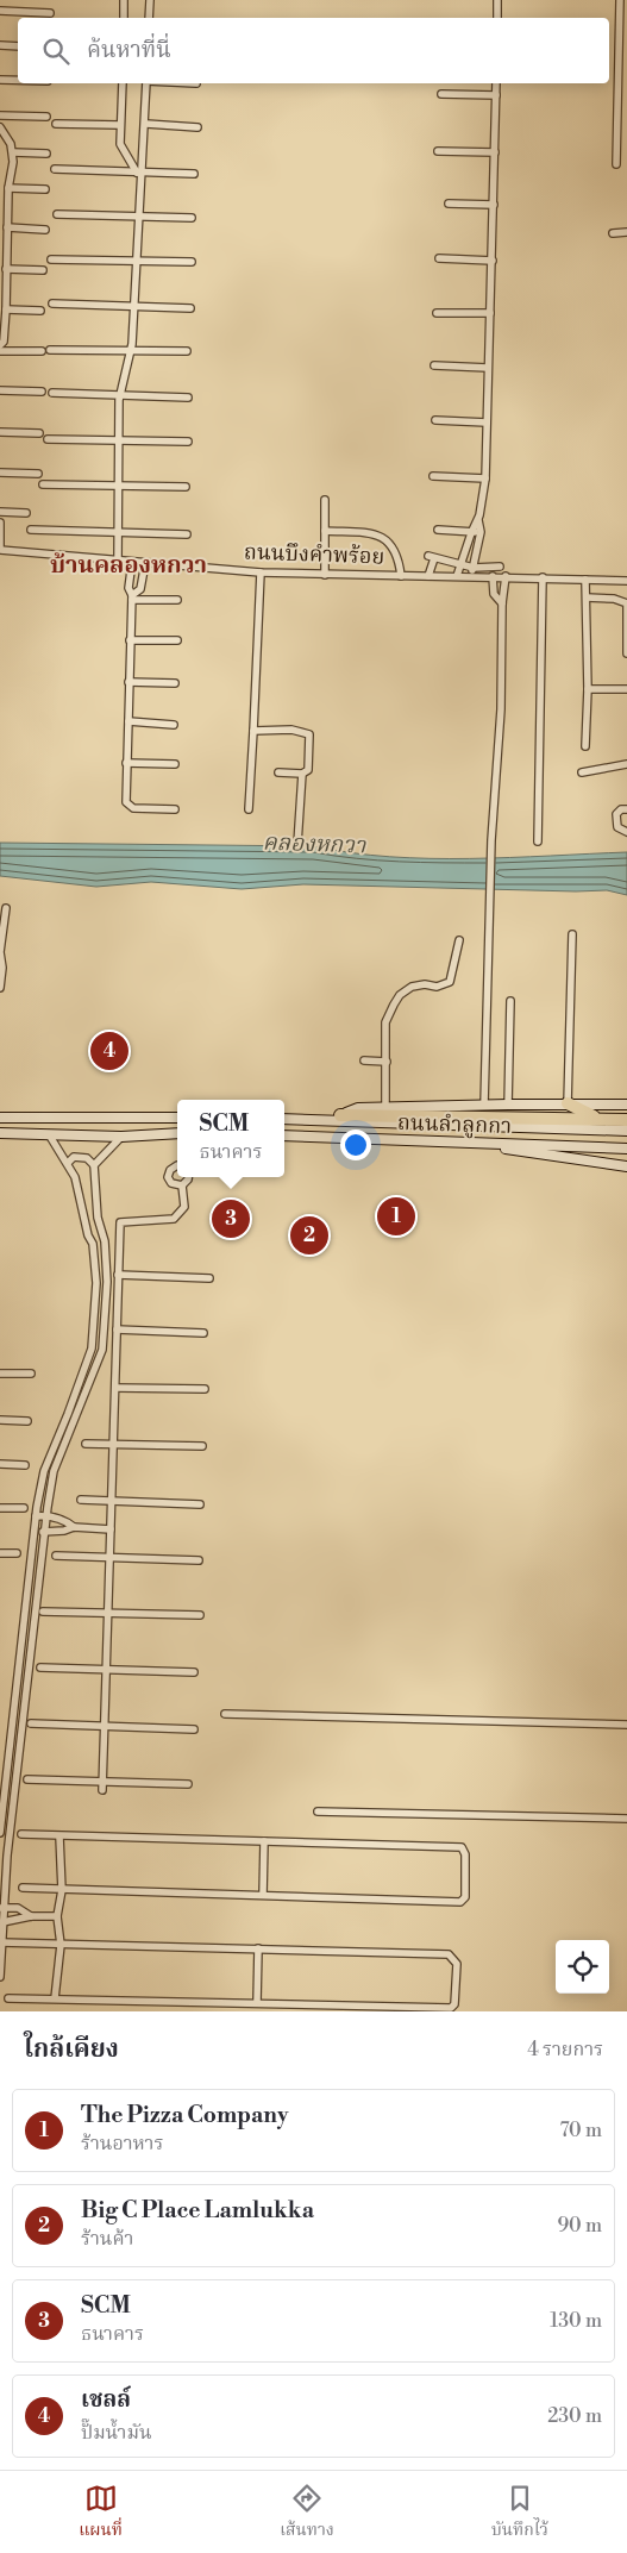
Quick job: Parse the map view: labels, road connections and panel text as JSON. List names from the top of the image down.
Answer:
{
  "streets": {
    "main road": ["ถนนลำลูกกา"],
    "street": ["ถนนบึงคำพร้อย"]
  },
  "districts": ["บ้านคลองหกวา"],
  "water": ["คลองหกวา"],
  "page": {
    "search": "ค้นหาที่นี่",
    "pins": [
      "4",
      "1",
      "3",
      "2"
    ],
    "popup": ["SCM", "ธนาคาร"],
    "heading": ["ใกล้เคียง", "4 รายการ"],
    "list": [
      {
        "mark": "1",
        "name": "The Pizza Company",
        "note": "ร้านอาหาร",
        "value": "70 m"
      },
      {
        "mark": "2",
        "name": "Big C Place Lamlukka",
        "note": "ร้านค้า",
        "value": "90 m"
      },
      {
        "mark": "3",
        "name": "SCM",
        "note": "ธนาคาร",
        "value": "130 m"
      },
      {
        "mark": "4",
        "name": "เชลล์",
        "note": "ปั๊มน้ำมัน",
        "value": "230 m"
      }
    ],
    "nav": ["แผนที่", "เส้นทาง", "บันทึกไว้"]
  }
}
